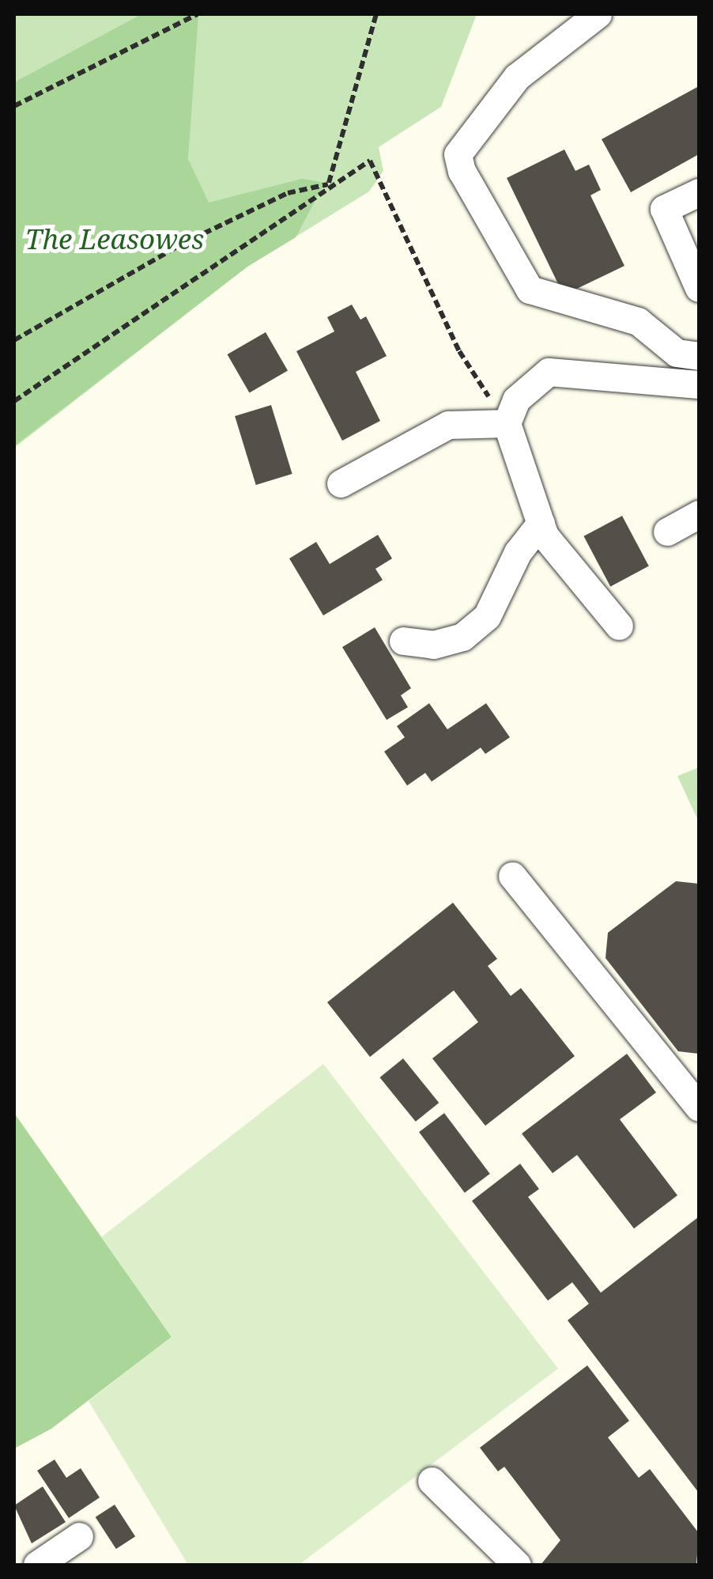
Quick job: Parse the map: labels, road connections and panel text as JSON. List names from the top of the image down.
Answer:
{
  "parks": ["The Leasowes"]
}
